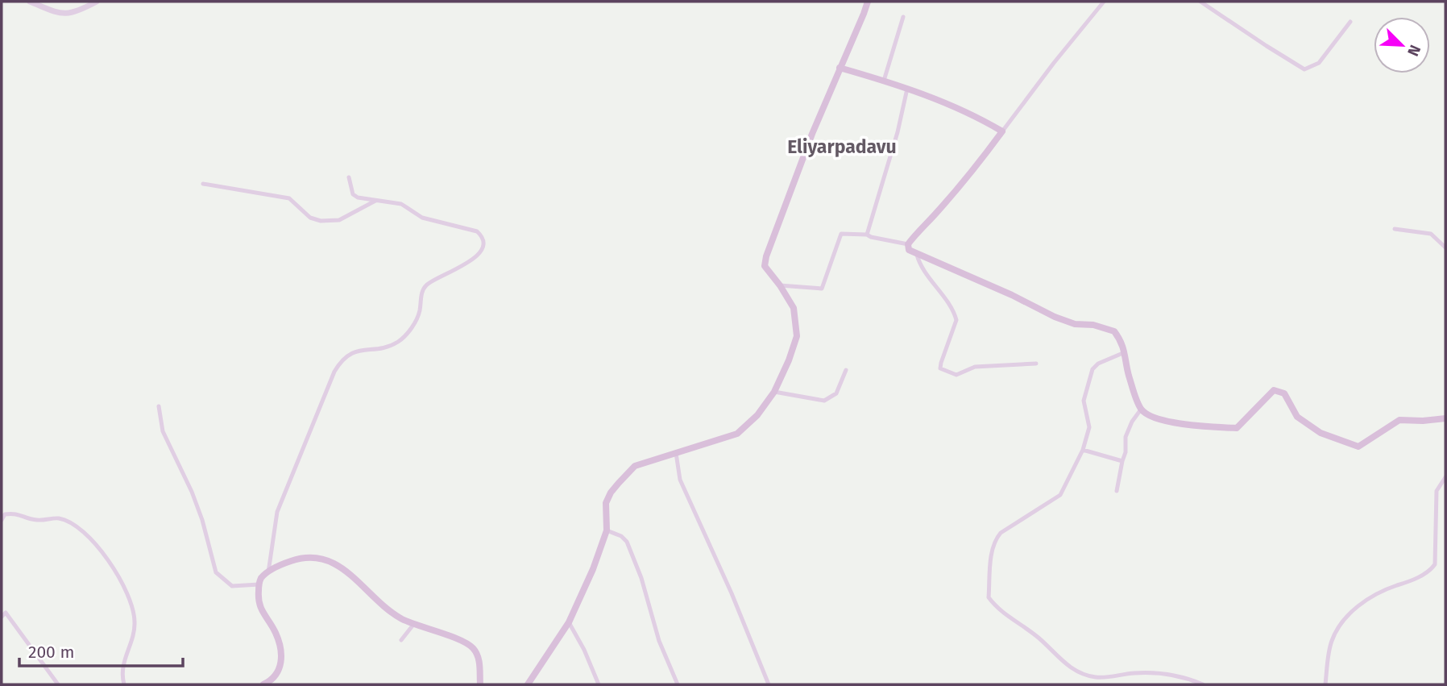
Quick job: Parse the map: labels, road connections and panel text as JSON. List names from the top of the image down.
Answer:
{
  "districts": ["Eliyarpadavu"],
  "scale_bar": "200 m",
  "north": "bottom right"
}
